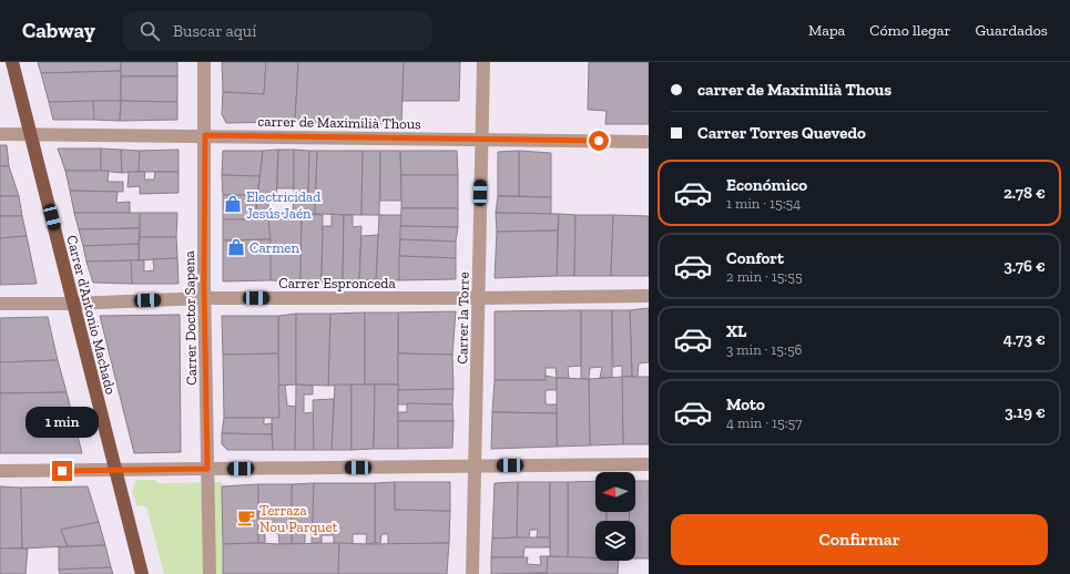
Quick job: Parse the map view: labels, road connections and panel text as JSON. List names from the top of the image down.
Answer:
{
  "streets": {
    "main road": ["Carrer d'Antonio Machado"],
    "street": [
      "carrer de Maximilià Thous",
      "Carrer Espronceda",
      "Carrer Doctor Sapena",
      "Carrer la Torre"
    ]
  },
  "crossings": [
    ["carrer de Maximilià Thous", "Carrer d'Antonio Machado"],
    ["carrer de Maximilià Thous", "Carrer Doctor Sapena"],
    ["carrer de Maximilià Thous", "Carrer la Torre"],
    ["Carrer Espronceda", "Carrer d'Antonio Machado"],
    ["Carrer Espronceda", "Carrer Doctor Sapena"],
    ["Carrer Espronceda", "Carrer la Torre"]
  ],
  "places": {
    "shop": ["Electricidad Jesús Jaén", "Carmen"],
    "cafe": ["Terraza Nou Parquet"]
  },
  "north": "left",
  "page": {
    "header": "Cabway",
    "search": "Buscar aquí",
    "nav": ["Mapa", "Cómo llegar", "Guardados"],
    "banner": ["carrer de Maximilià Thous", "Carrer Torres Quevedo"],
    "list": [
      {
        "name": "Económico",
        "note": "1 min · 15:54",
        "value": "2.78 €"
      },
      {
        "name": "Confort",
        "note": "2 min · 15:55",
        "value": "3.76 €"
      },
      {
        "name": "XL",
        "note": "3 min · 15:56",
        "value": "4.73 €"
      },
      {
        "name": "Moto",
        "note": "4 min · 15:57",
        "value": "3.19 €"
      }
    ],
    "bubble": "1 min",
    "buttons": "Confirmar"
  }
}
